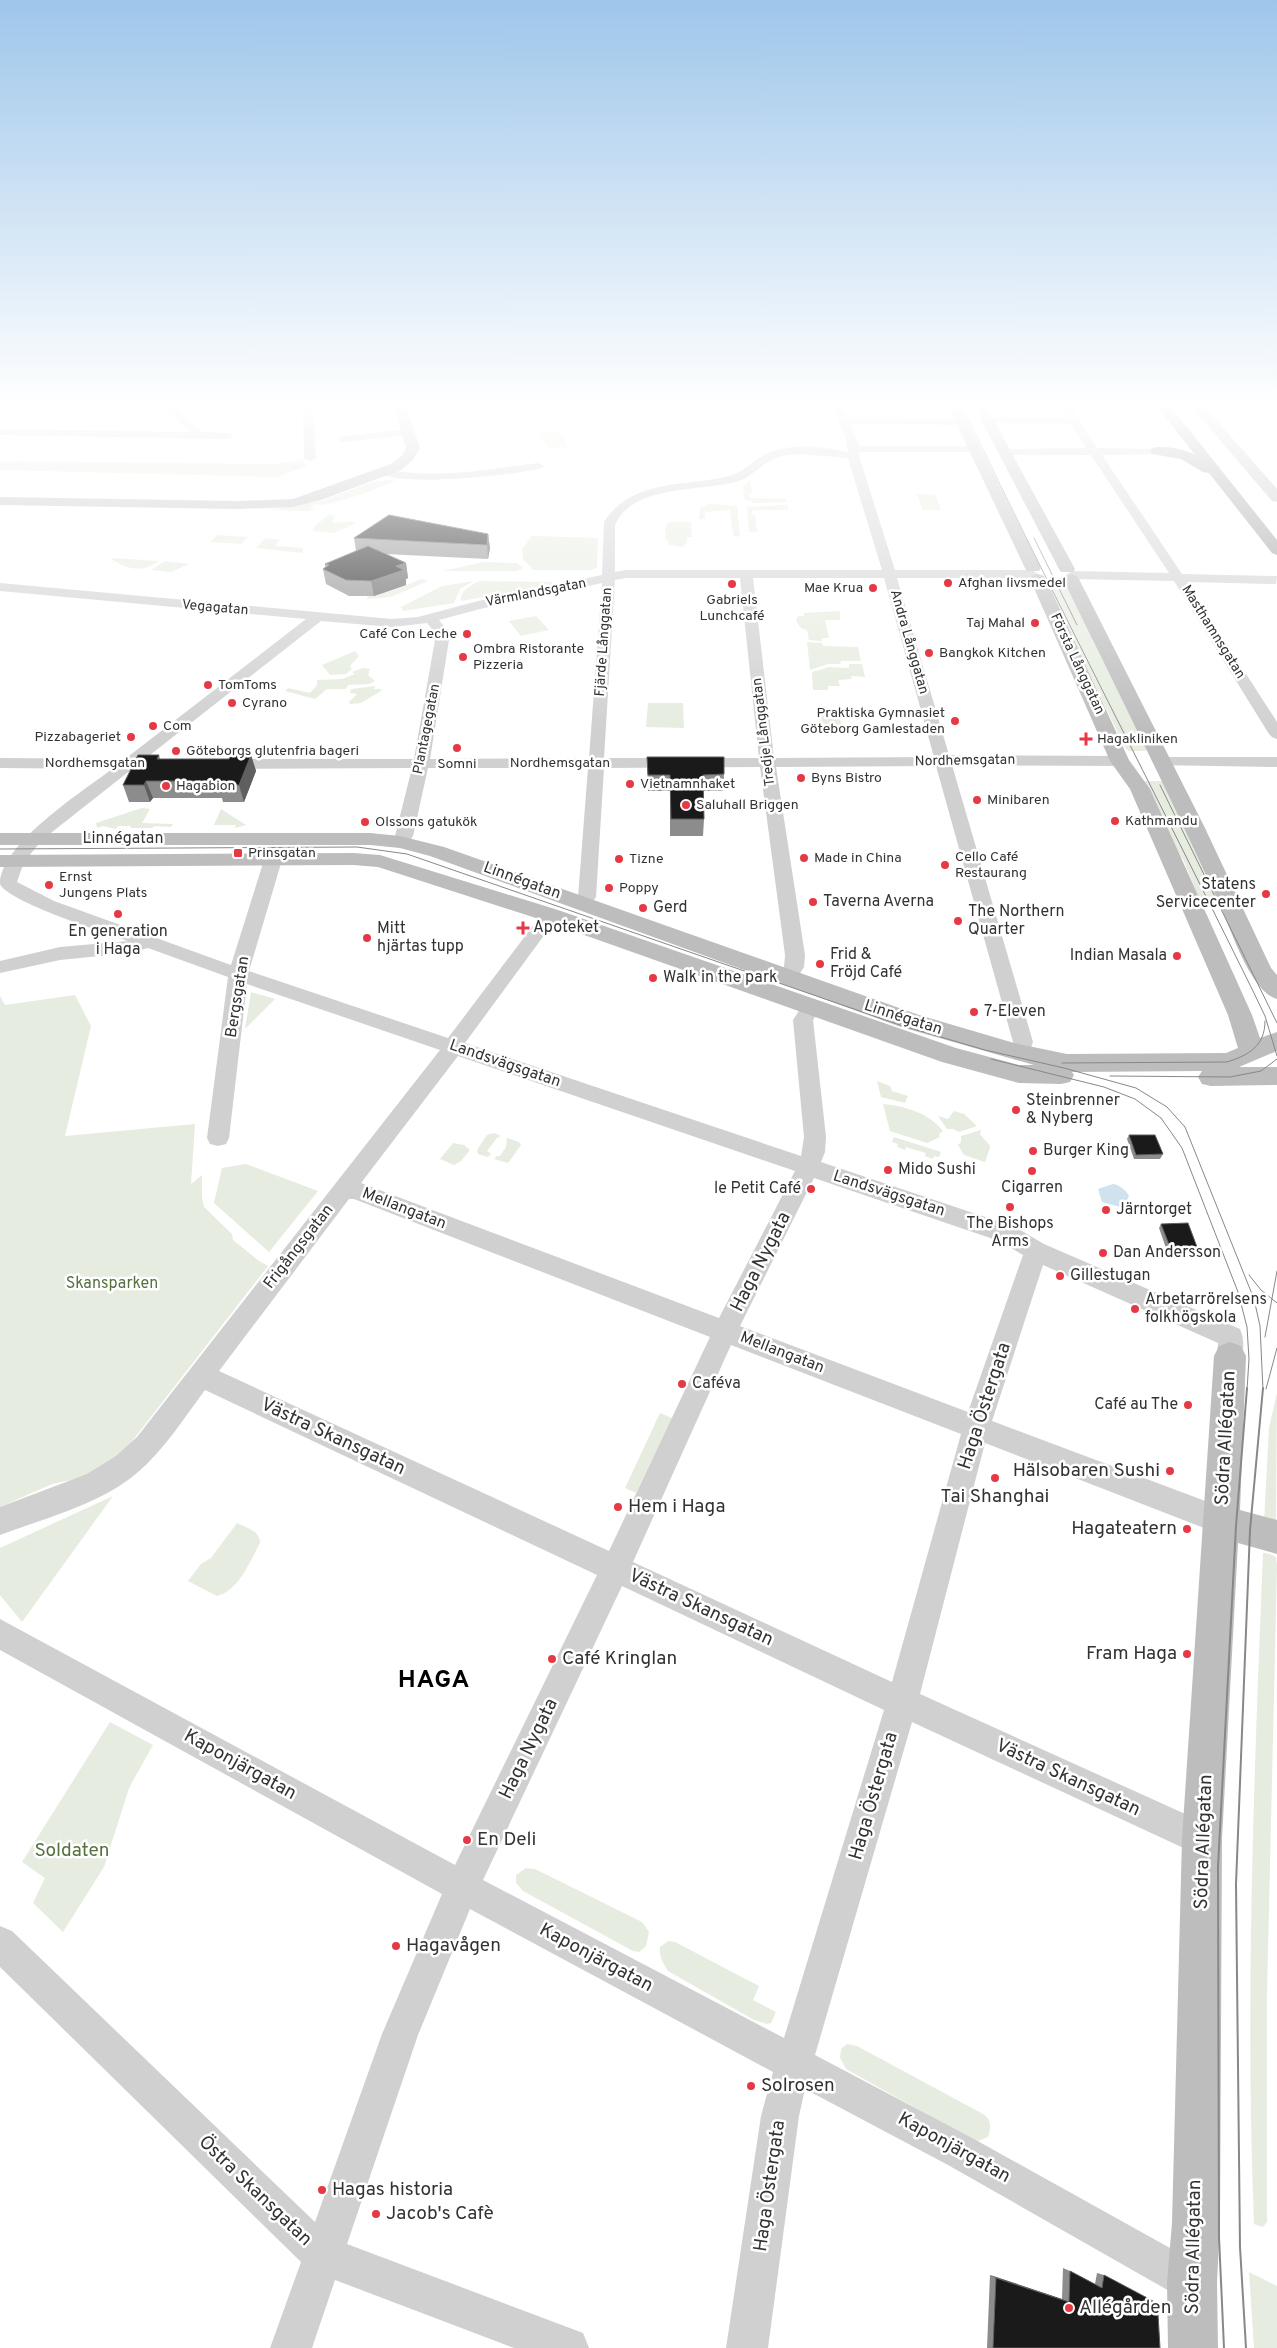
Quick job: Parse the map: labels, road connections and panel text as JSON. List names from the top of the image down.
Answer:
{
  "streets": {
    "street": [
      "Värmlandsgatan",
      "Vegagatan",
      "Masthamnsgatan",
      "Fjärde Långgatan",
      "Andra Långgatan",
      "Första Långgatan",
      "Plantagegatan",
      "Tredje Långgatan",
      "Nordhemsgatan",
      "Linnégatan",
      "Bergsgatan",
      "Landsvägsgatan",
      "Mellangatan",
      "Frigångsgatan",
      "Haga Nygata",
      "Haga Östergata",
      "Västra Skansgatan",
      "Södra Allégatan",
      "Kaponjärgatan",
      "Östra Skansgatan"
    ]
  },
  "crossings": [
    ["Värmlandsgatan", "Vegagatan"],
    ["Värmlandsgatan", "Fjärde Långgatan"],
    ["Värmlandsgatan", "Andra Långgatan"],
    ["Värmlandsgatan", "Första Långgatan"],
    ["Värmlandsgatan", "Plantagegatan"],
    ["Värmlandsgatan", "Tredje Långgatan"],
    ["Vegagatan", "Plantagegatan"],
    ["Fjärde Långgatan", "Nordhemsgatan"],
    ["Fjärde Långgatan", "Linnégatan"],
    ["Andra Långgatan", "Nordhemsgatan"],
    ["Andra Långgatan", "Linnégatan"],
    ["Första Långgatan", "Nordhemsgatan"],
    ["Plantagegatan", "Nordhemsgatan"],
    ["Plantagegatan", "Linnégatan"],
    ["Tredje Långgatan", "Nordhemsgatan"],
    ["Tredje Långgatan", "Linnégatan"],
    ["Linnégatan", "Bergsgatan"],
    ["Linnégatan", "Landsvägsgatan"],
    ["Linnégatan", "Frigångsgatan"],
    ["Bergsgatan", "Landsvägsgatan"],
    ["Landsvägsgatan", "Frigångsgatan"],
    ["Landsvägsgatan", "Haga Nygata"],
    ["Landsvägsgatan", "Haga Östergata"],
    ["Mellangatan", "Frigångsgatan"],
    ["Mellangatan", "Haga Nygata"],
    ["Mellangatan", "Haga Östergata"],
    ["Mellangatan", "Södra Allégatan"],
    ["Frigångsgatan", "Västra Skansgatan"],
    ["Haga Nygata", "Västra Skansgatan"],
    ["Haga Nygata", "Kaponjärgatan"],
    ["Haga Nygata", "Östra Skansgatan"],
    ["Haga Östergata", "Västra Skansgatan"],
    ["Haga Östergata", "Kaponjärgatan"],
    ["Västra Skansgatan", "Södra Allégatan"],
    ["Södra Allégatan", "Kaponjärgatan"]
  ],
  "districts": ["HAGA"],
  "parks": ["Skansparken", "Soldaten"],
  "places": {
    "other": [
      "Afghan livsmedel",
      "Gabriels Lunchcafé",
      "Mae Krua",
      "Taj Mahal",
      "Café Con Leche",
      "Bangkok Kitchen",
      "Ombra Ristorante Pizzeria",
      "TomToms",
      "Cyrano",
      "Praktiska Gymnasiet Göteborg Gamlestaden",
      "Com",
      "Pizzabageriet",
      "Somni",
      "Göteborgs glutenfria bageri",
      "Byns Bistro",
      "Vietnamnhaket",
      "Hagabion",
      "Minibaren",
      "Saluhall Briggen",
      "Kathmandu",
      "Olssons gatukök",
      "Made in China",
      "Tizne",
      "Cello Café Restaurang",
      "Ernst Jungens Plats",
      "Poppy",
      "Statens Servicecenter",
      "Taverna Averna",
      "Gerd",
      "En generation i Haga",
      "The Northern Quarter",
      "Mitt hjärtas tupp",
      "Indian Masala",
      "Frid & Fröjd Café",
      "Walk in the park",
      "7-Eleven",
      "Steinbrenner & Nyberg",
      "Burger King",
      "Mido Sushi",
      "Cigarren",
      "le Petit Café",
      "The Bishops Arms",
      "Järntorget",
      "Dan Andersson",
      "Gillestugan",
      "Arbetarrörelsens folkhögskola",
      "Caféva",
      "Café au The",
      "Hälsobaren Sushi",
      "Tai Shanghai",
      "Hem i Haga",
      "Hagateatern",
      "Fram Haga",
      "Café Kringlan",
      "En Deli",
      "Hagavågen",
      "Solrosen",
      "Hagas historia",
      "Jacob's Cafè",
      "Allégården"
    ],
    "health": ["Hagakliniken", "Apoteket"],
    "transit": ["Prinsgatan"]
  }
}
